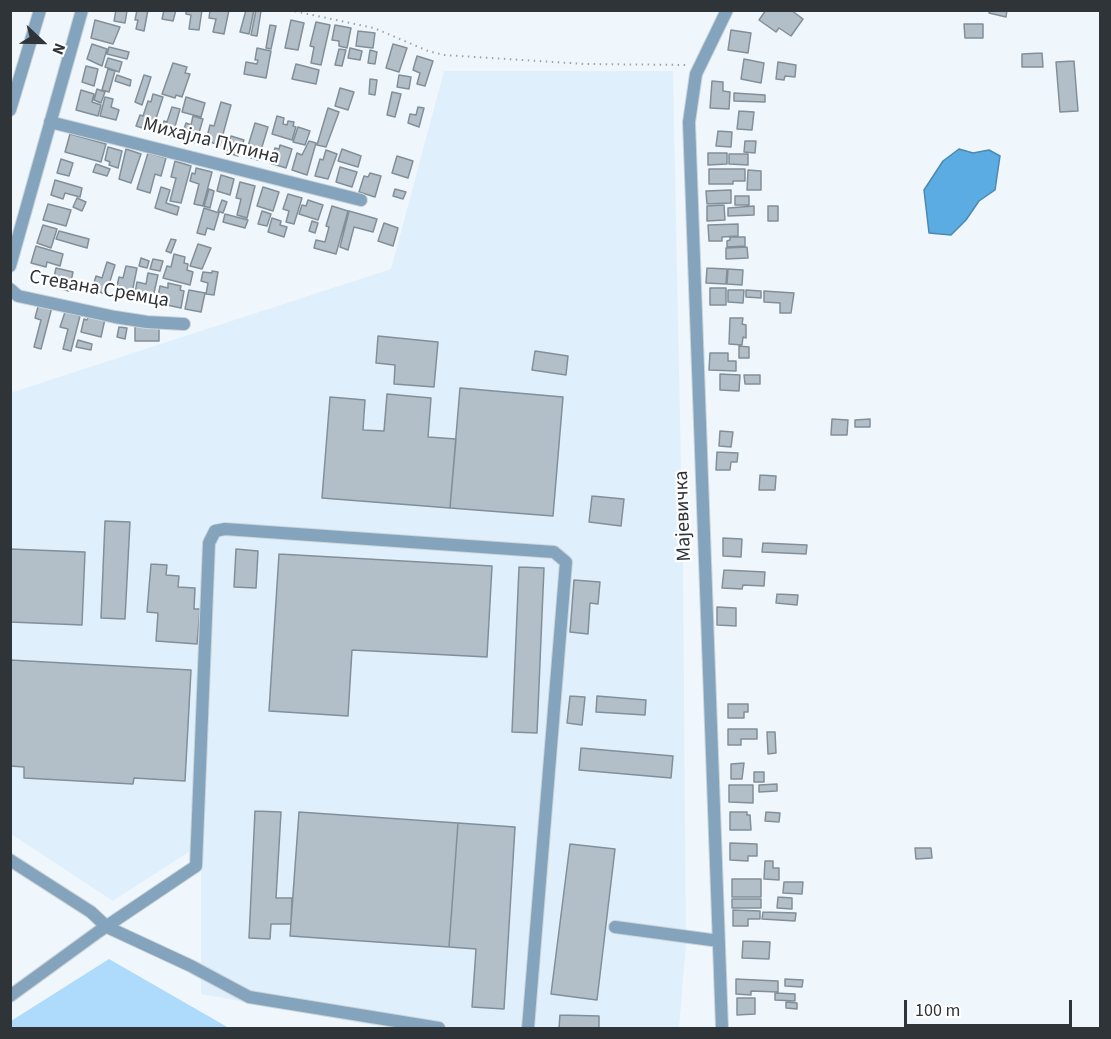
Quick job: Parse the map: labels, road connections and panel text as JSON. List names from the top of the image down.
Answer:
{
  "streets": {
    "street": ["Михајла Пупина", "Стевана Сремца", "Мајевичка"]
  },
  "scale_bar": "100 m",
  "north": "right"
}
